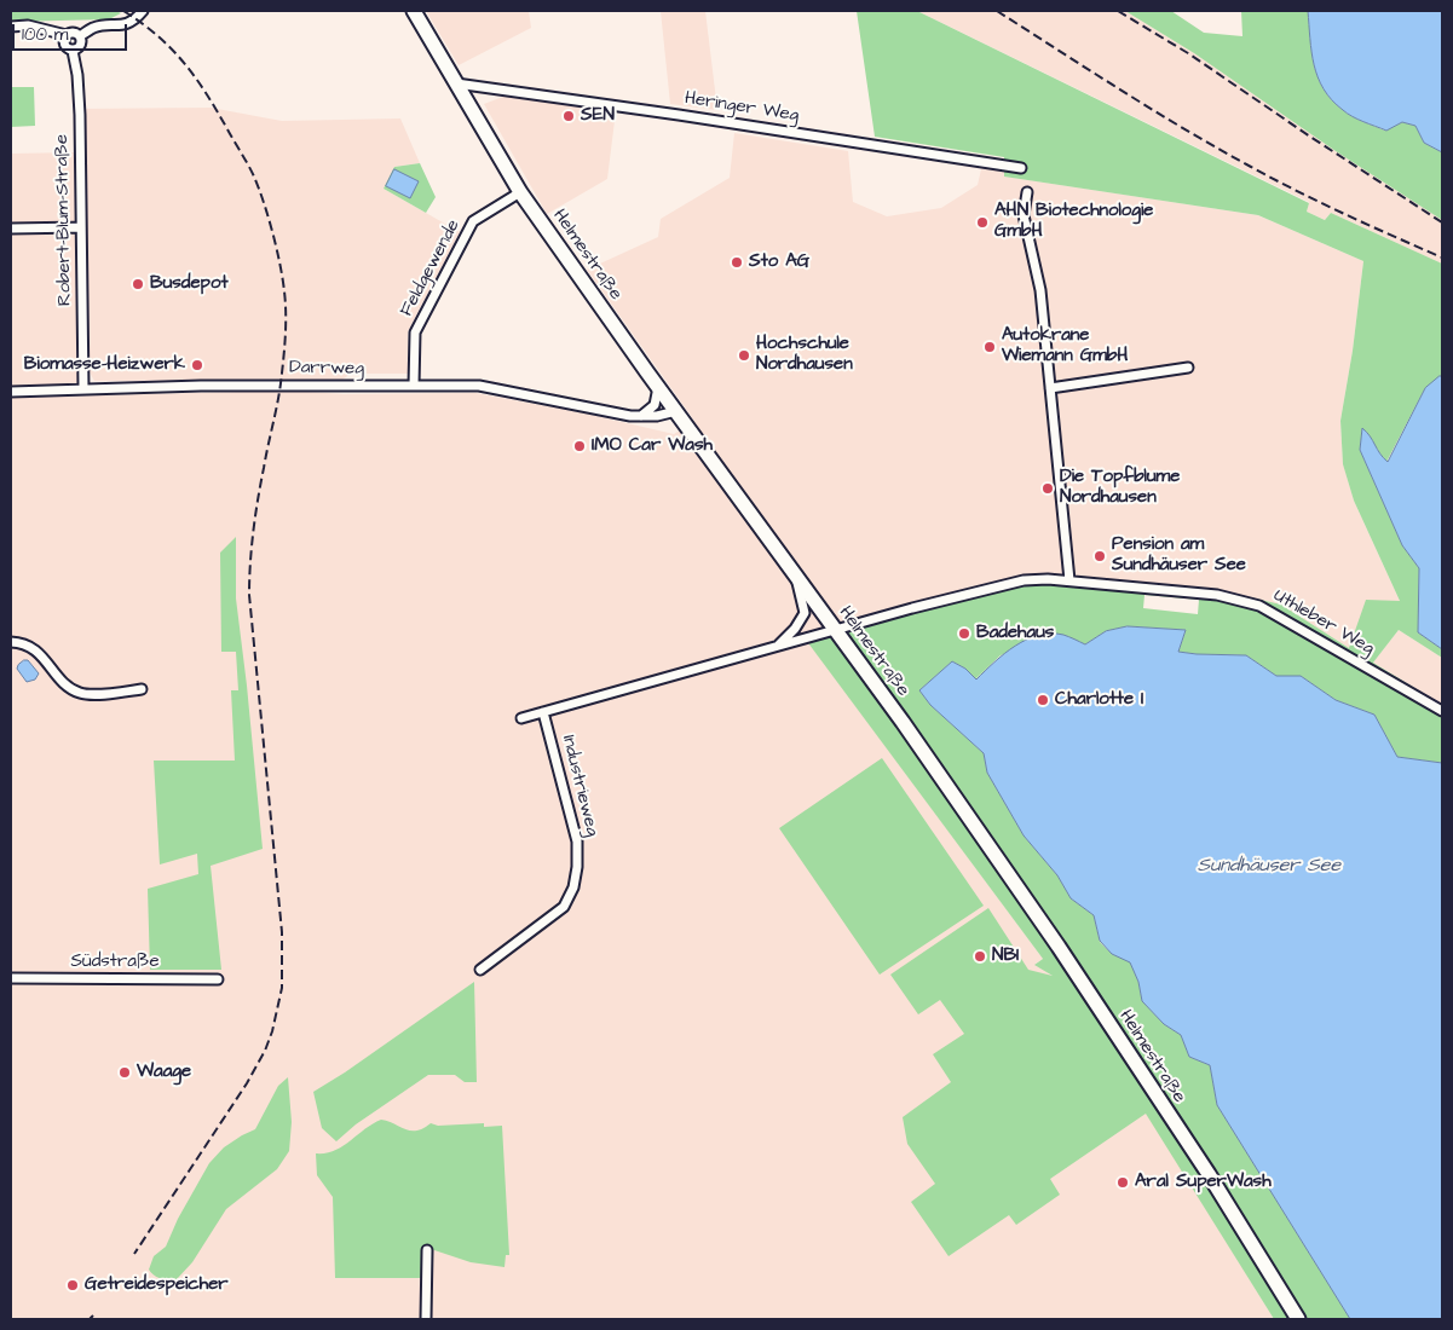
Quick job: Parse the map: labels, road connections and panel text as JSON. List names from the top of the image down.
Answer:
{
  "streets": {
    "main road": ["Helmestraße"],
    "street": [
      "Heringer Weg",
      "Robert-Blum-Straße",
      "Feldgewende",
      "Darrweg",
      "Uthleber Weg",
      "Industrieweg",
      "Südstraße"
    ]
  },
  "crossings": [
    ["Heringer Weg", "Helmestraße"],
    ["Robert-Blum-Straße", "Darrweg"],
    ["Helmestraße", "Feldgewende"],
    ["Helmestraße", "Darrweg"],
    ["Helmestraße", "Uthleber Weg"],
    ["Feldgewende", "Darrweg"]
  ],
  "water": ["Sundhäuser See"],
  "places": [
    "SEN",
    "AHN Biotechnologie GmbH",
    "Sto AG",
    "Busdepot",
    "Autokrane Wiemann GmbH",
    "Hochschule Nordhausen",
    "Biomasse-Heizwerk",
    "IMO Car Wash",
    "Die Topfblume Nordhausen",
    "Pension am Sundhäuser See",
    "Badehaus",
    "Charlotte I",
    "NBI",
    "Waage",
    "Aral SuperWash",
    "Getreidespeicher"
  ],
  "scale_bar": "100 m"
}
